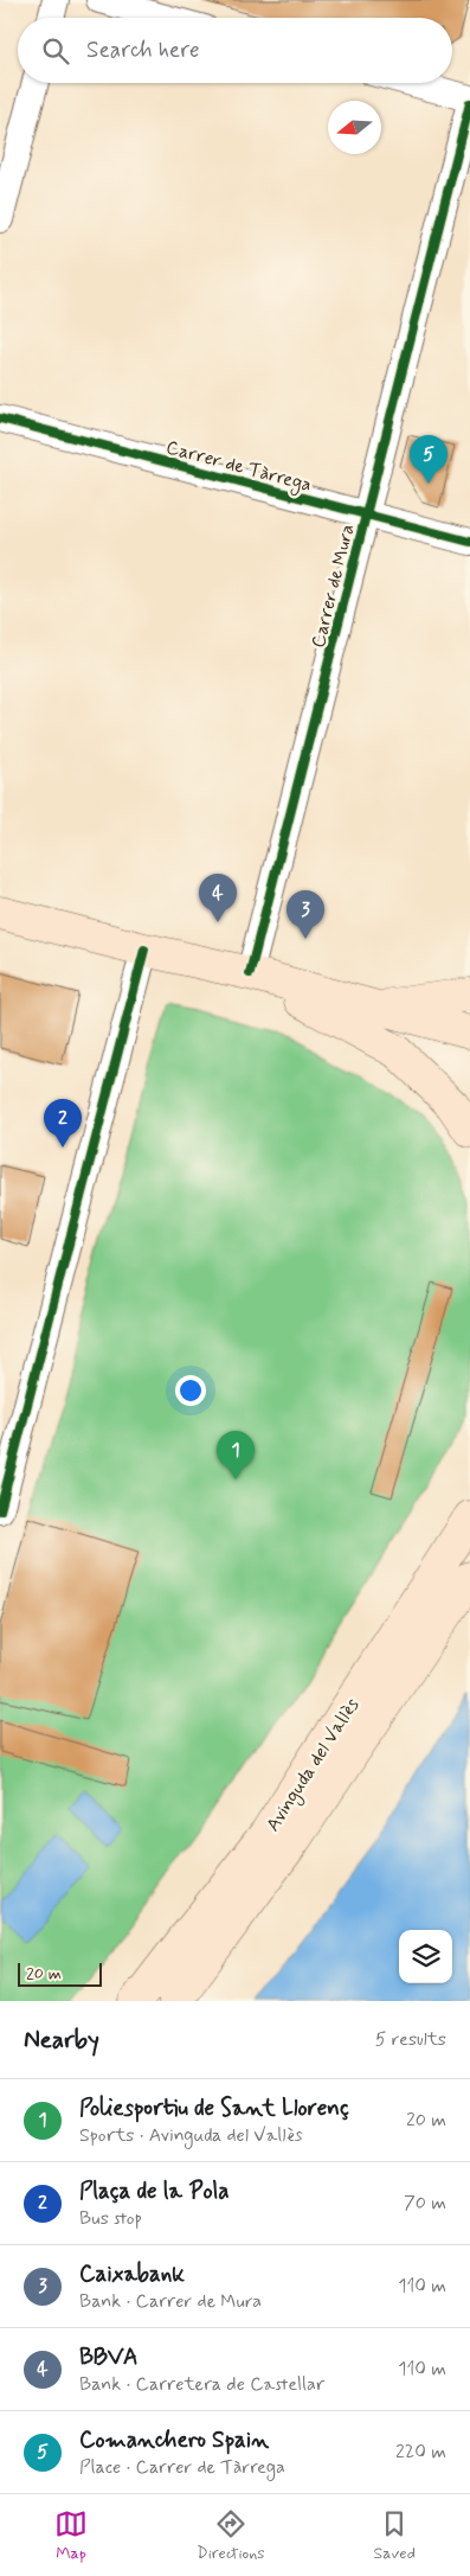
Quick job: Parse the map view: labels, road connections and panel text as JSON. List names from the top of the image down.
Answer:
{
  "streets": {
    "main road": ["Avinguda del Vallès"],
    "street": ["Carrer de Tàrrega", "Carrer de Mura"]
  },
  "crossings": [
    ["Carrer de Tàrrega", "Carrer de Mura"]
  ],
  "scale_bar": "20 m",
  "north": "left",
  "page": {
    "search": "Search here",
    "pins": [
      "5",
      "4",
      "3",
      "2",
      "1"
    ],
    "scale": "20 m",
    "heading": ["Nearby", "5 results"],
    "list": [
      {
        "mark": "1",
        "name": "Poliesportiu de Sant Llorenç",
        "note": "Sports · Avinguda del Vallès",
        "value": "20 m"
      },
      {
        "mark": "2",
        "name": "Plaça de la Pola",
        "note": "Bus stop",
        "value": "70 m"
      },
      {
        "mark": "3",
        "name": "Caixabank",
        "note": "Bank · Carrer de Mura",
        "value": "110 m"
      },
      {
        "mark": "4",
        "name": "BBVA",
        "note": "Bank · Carretera de Castellar",
        "value": "110 m"
      },
      {
        "mark": "5",
        "name": "Comanchero Spain",
        "note": "Place · Carrer de Tàrrega",
        "value": "220 m"
      }
    ],
    "nav": ["Map", "Directions", "Saved"]
  }
}
